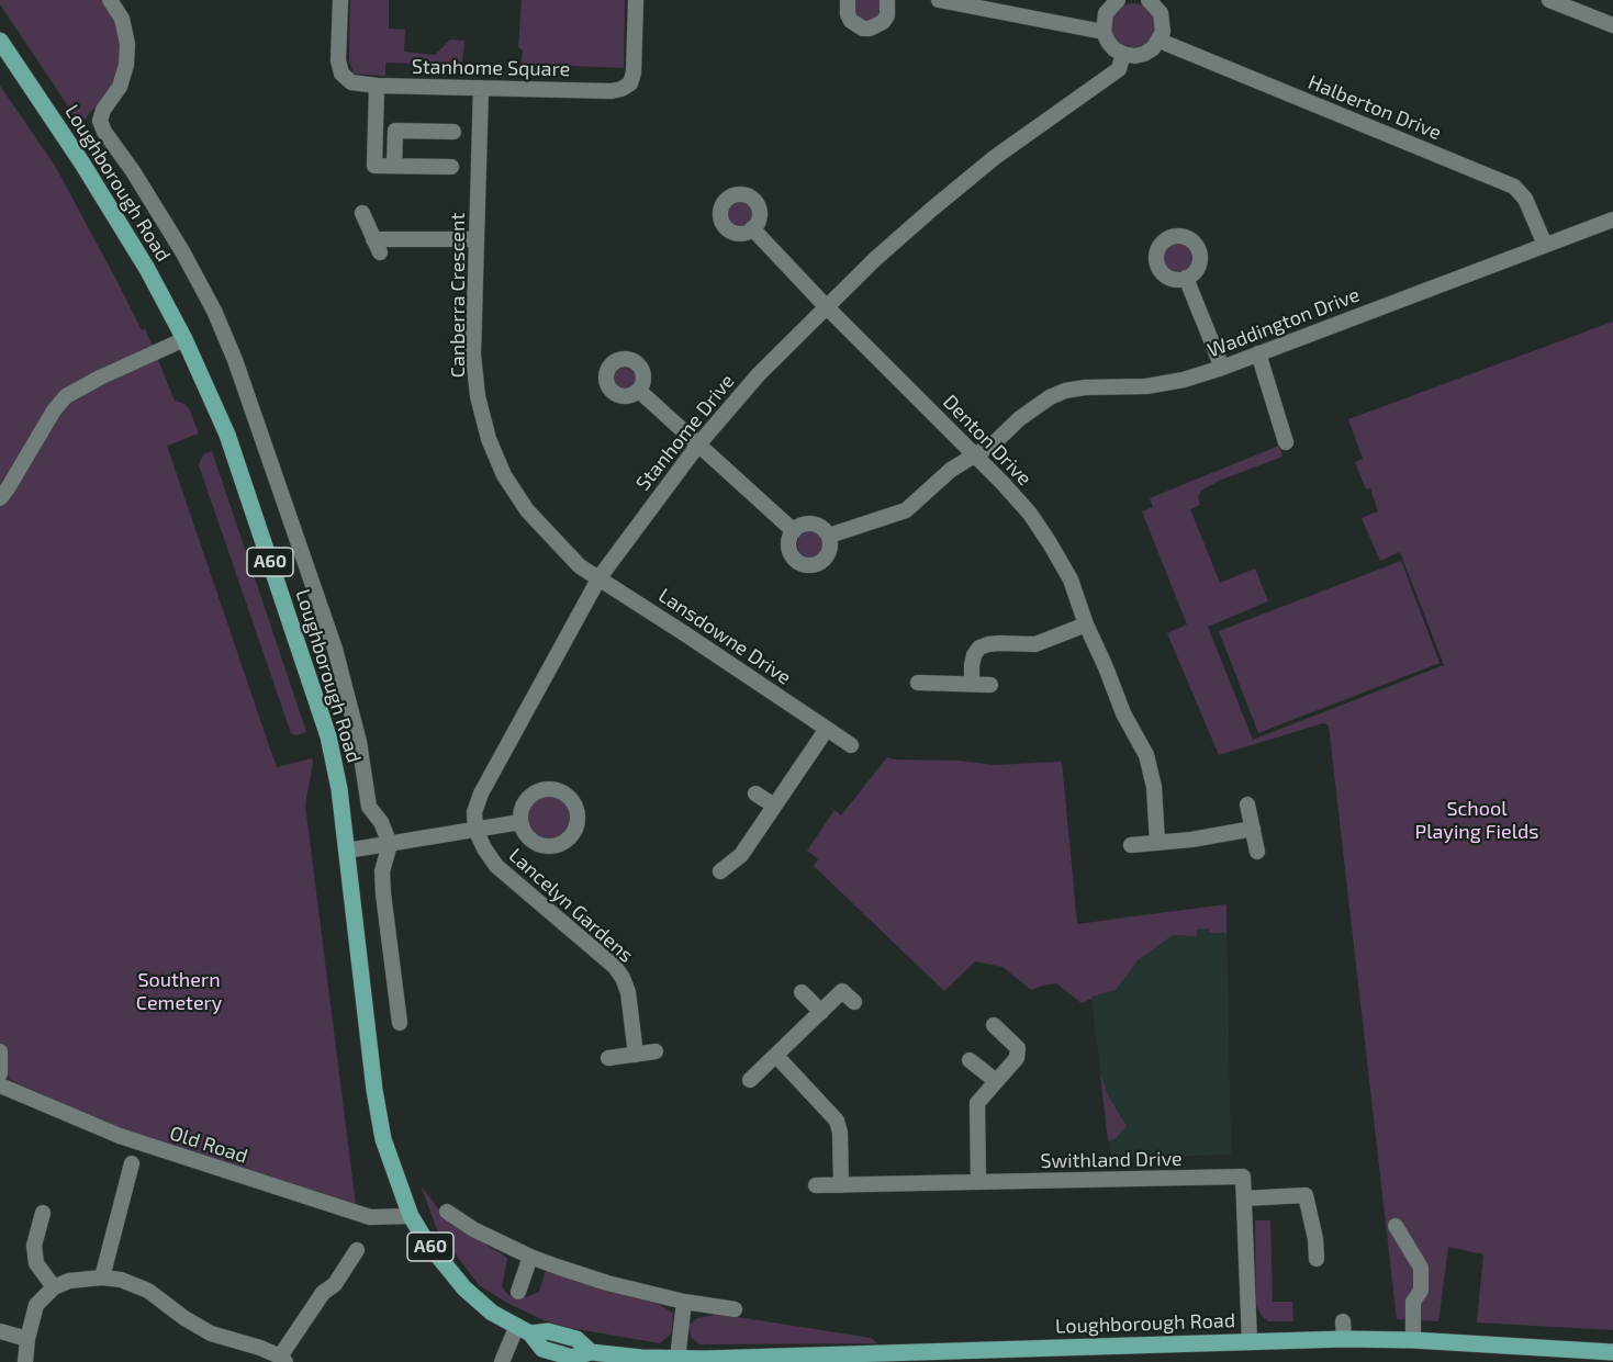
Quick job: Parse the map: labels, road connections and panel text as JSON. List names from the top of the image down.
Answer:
{
  "streets": {
    "main road": ["Loughborough Road", "A60"],
    "street": [
      "Stanhome Square",
      "Halberton Drive",
      "Canberra Crescent",
      "Waddington Drive",
      "Stanhome Drive",
      "Denton Drive",
      "Lansdowne Drive",
      "Lancelyn Gardens",
      "Old Road",
      "Swithland Drive"
    ]
  },
  "crossings": [
    ["Stanhome Square", "Canberra Crescent"],
    ["Halberton Drive", "Waddington Drive"],
    ["Loughborough Road", "Old Road"],
    ["Loughborough Road", "Swithland Drive"],
    ["Canberra Crescent", "Stanhome Drive"],
    ["Canberra Crescent", "Lansdowne Drive"],
    ["Waddington Drive", "Denton Drive"],
    ["Stanhome Drive", "Denton Drive"],
    ["Stanhome Drive", "Lansdowne Drive"],
    ["Stanhome Drive", "Lancelyn Gardens"]
  ],
  "parks": ["School Playing Fields", "Southern Cemetery"]
}
